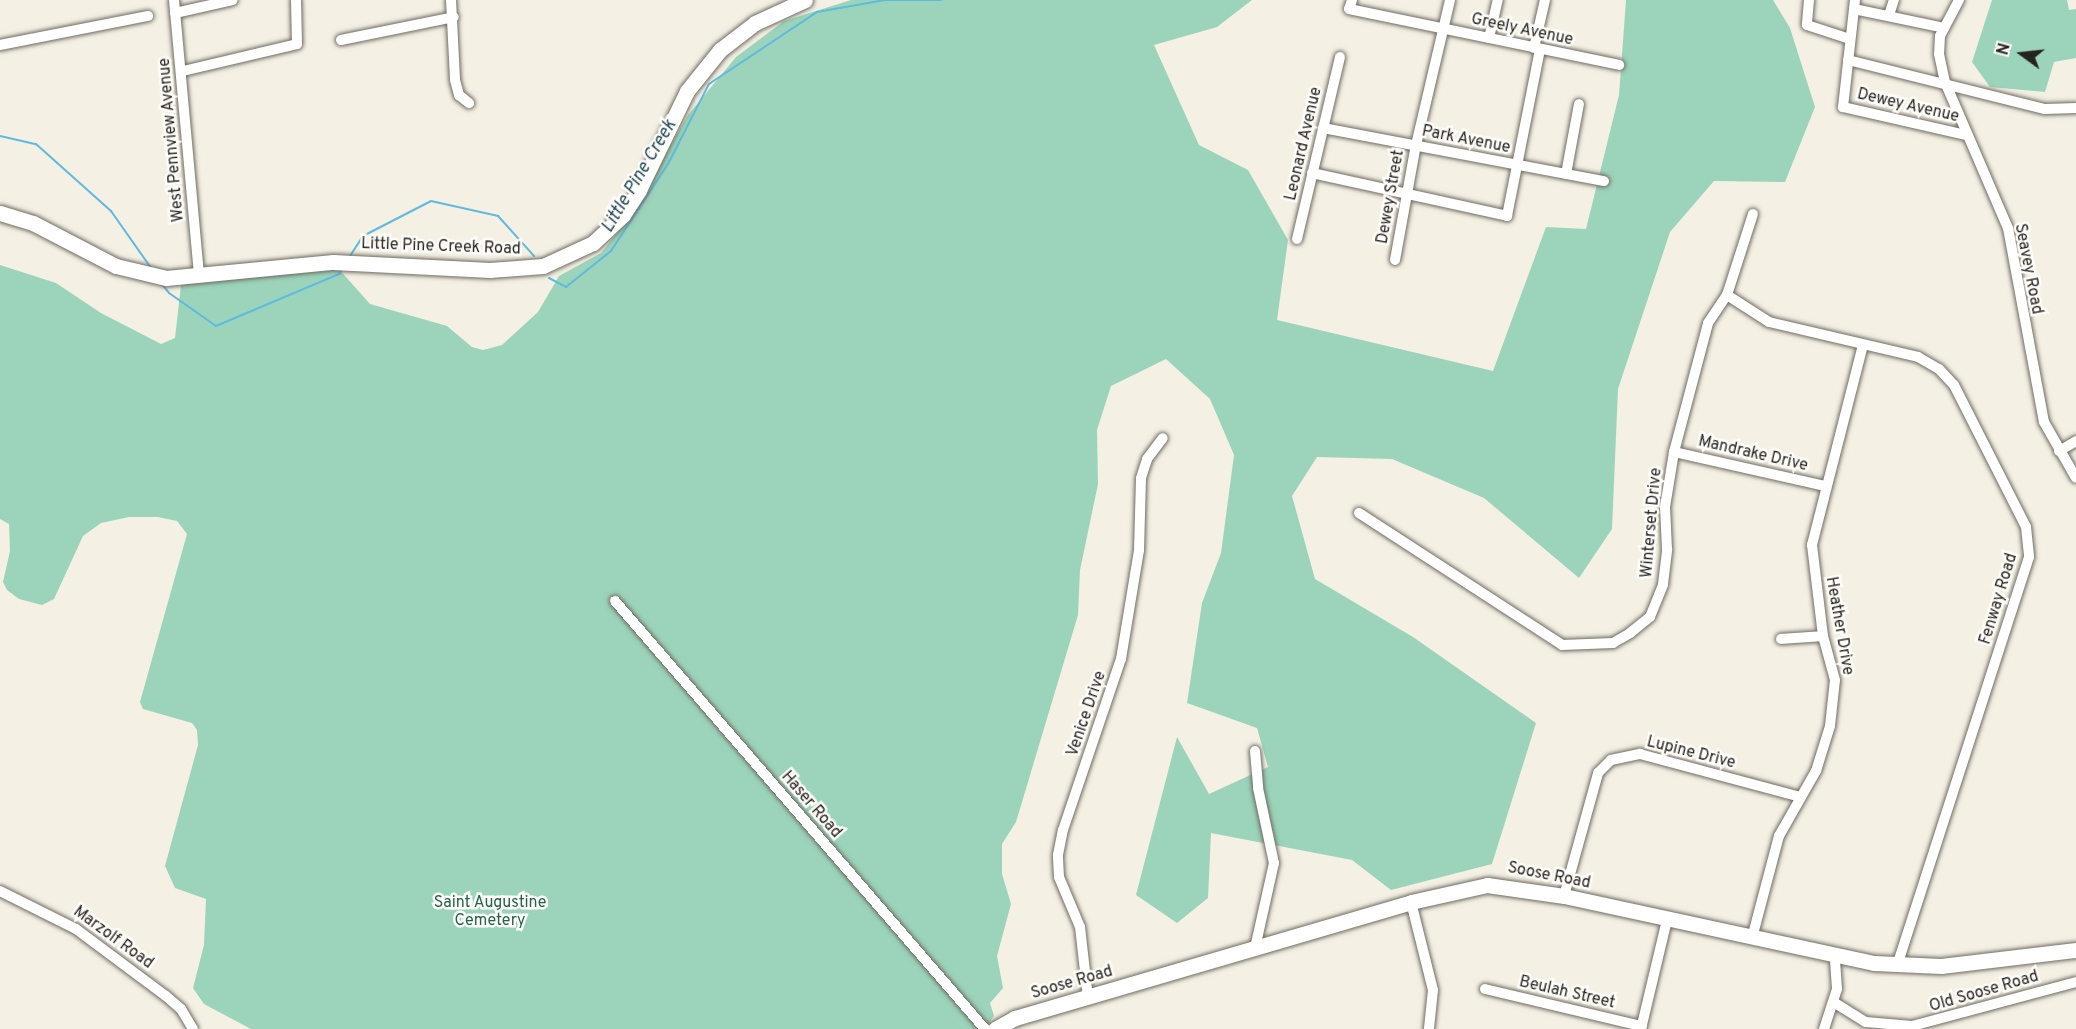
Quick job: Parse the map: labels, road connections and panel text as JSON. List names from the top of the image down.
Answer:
{
  "streets": {
    "street": [
      "Greely Avenue",
      "Dewey Avenue",
      "West Pennview Avenue",
      "Park Avenue",
      "Leonard Avenue",
      "Dewey Street",
      "Little Pine Creek Road",
      "Seavey Road",
      "Mandrake Drive",
      "Winterset Drive",
      "Fenway Road",
      "Heather Drive",
      "Venice Drive",
      "Lupine Drive",
      "Haser Road",
      "Soose Road",
      "Marzolf Road",
      "Old Soose Road",
      "Beulah Street"
    ]
  },
  "crossings": [
    ["Greely Avenue", "Dewey Street"],
    ["Dewey Avenue", "Seavey Road"],
    ["West Pennview Avenue", "Little Pine Creek Road"],
    ["Park Avenue", "Leonard Avenue"],
    ["Park Avenue", "Dewey Street"],
    ["Mandrake Drive", "Winterset Drive"],
    ["Mandrake Drive", "Heather Drive"],
    ["Winterset Drive", "Fenway Road"],
    ["Fenway Road", "Heather Drive"],
    ["Fenway Road", "Soose Road"],
    ["Heather Drive", "Lupine Drive"],
    ["Heather Drive", "Soose Road"],
    ["Venice Drive", "Soose Road"],
    ["Lupine Drive", "Soose Road"]
  ],
  "water": ["Little Pine Creek"],
  "parks": ["Saint Augustine Cemetery"],
  "north": "left"
}
